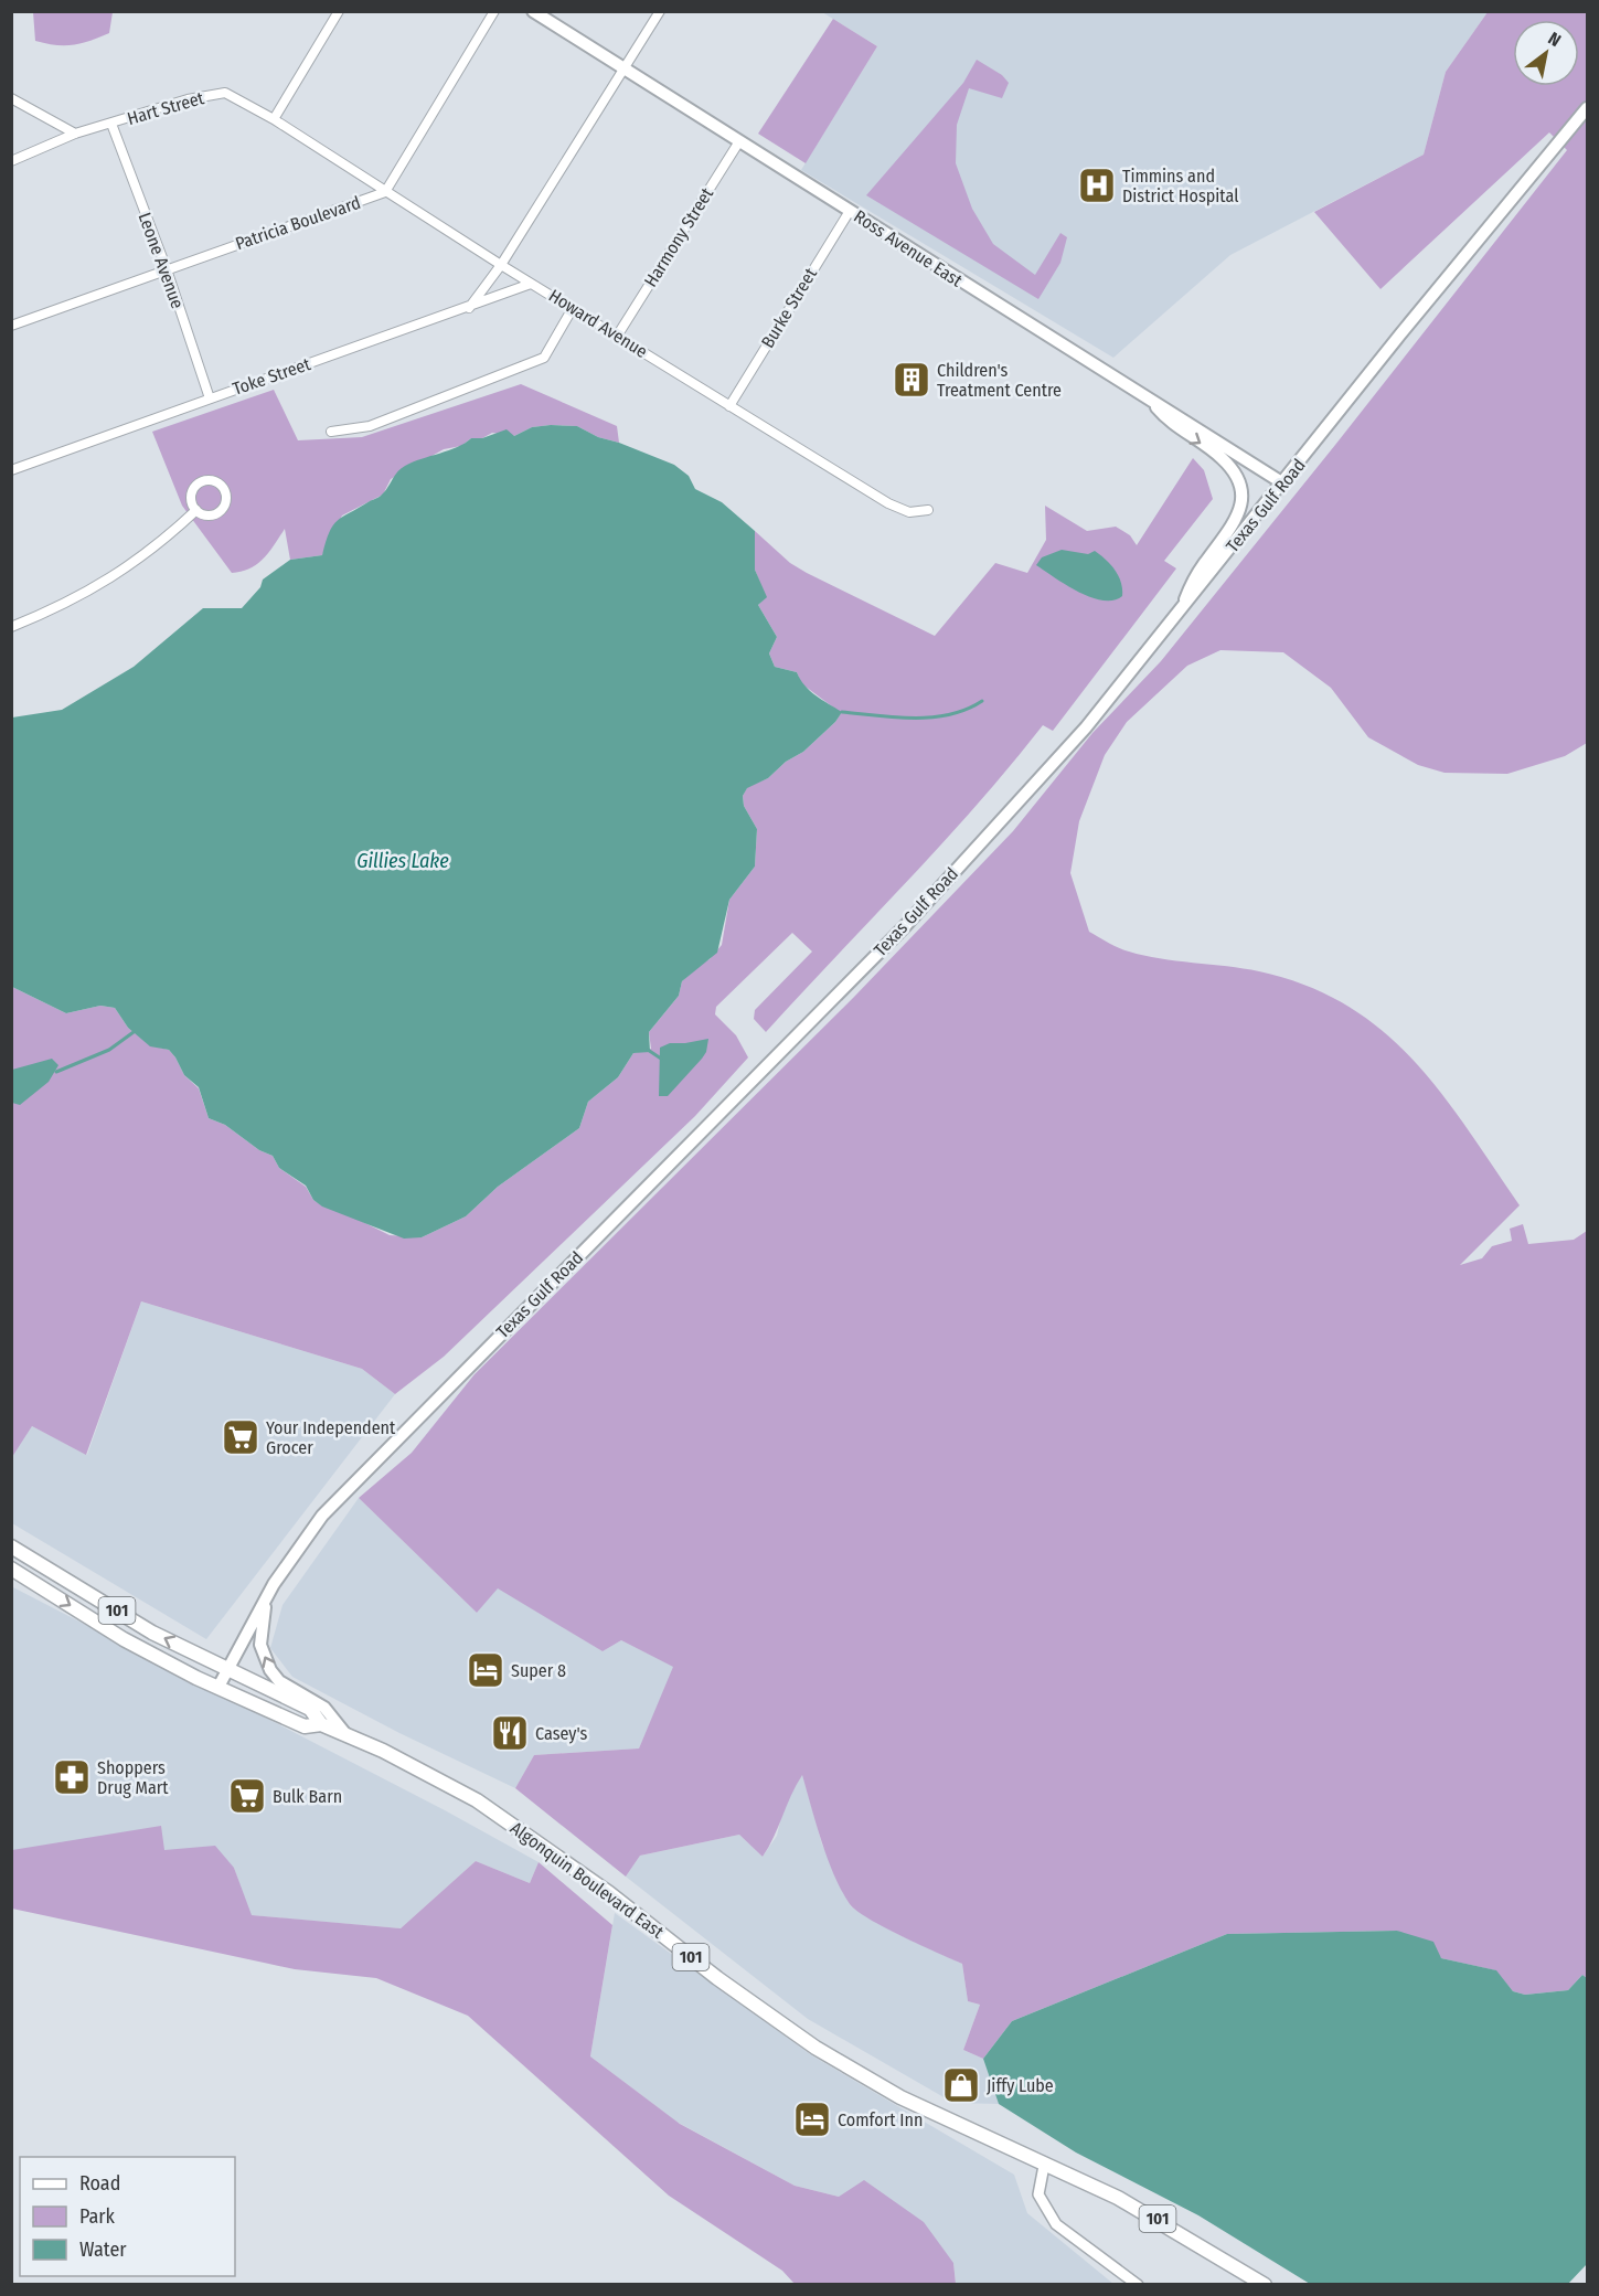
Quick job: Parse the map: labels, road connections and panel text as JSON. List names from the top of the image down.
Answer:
{
  "streets": {
    "main road": [
      "Ross Avenue East",
      "Texas Gulf Road",
      "101",
      "Algonquin Boulevard East"
    ],
    "street": [
      "Hart Street",
      "Patricia Boulevard",
      "Harmony Street",
      "Leone Avenue",
      "Burke Street",
      "Howard Avenue",
      "Toke Street"
    ]
  },
  "crossings": [
    ["Hart Street", "Leone Avenue"],
    ["Hart Street", "Howard Avenue"],
    ["Patricia Boulevard", "Leone Avenue"],
    ["Patricia Boulevard", "Howard Avenue"],
    ["Harmony Street", "Ross Avenue East"],
    ["Harmony Street", "Howard Avenue"],
    ["Ross Avenue East", "Burke Street"],
    ["Ross Avenue East", "Texas Gulf Road"],
    ["Leone Avenue", "Toke Street"],
    ["Burke Street", "Howard Avenue"],
    ["Howard Avenue", "Toke Street"],
    ["Texas Gulf Road", "Algonquin Boulevard East"],
    ["101", "Algonquin Boulevard East"]
  ],
  "water": ["Gillies Lake"],
  "places": {
    "hospital": ["Timmins and District Hospital"],
    "building": ["Children's Treatment Centre"],
    "supermarket": ["Your Independent Grocer", "Bulk Barn"],
    "hotel": ["Super 8", "Comfort Inn"],
    "restaurant": ["Casey's"],
    "pharmacy": ["Shoppers Drug Mart"],
    "shop": ["Jiffy Lube"]
  },
  "legend": ["Road", "Park", "Water"],
  "north": "top right"
}
